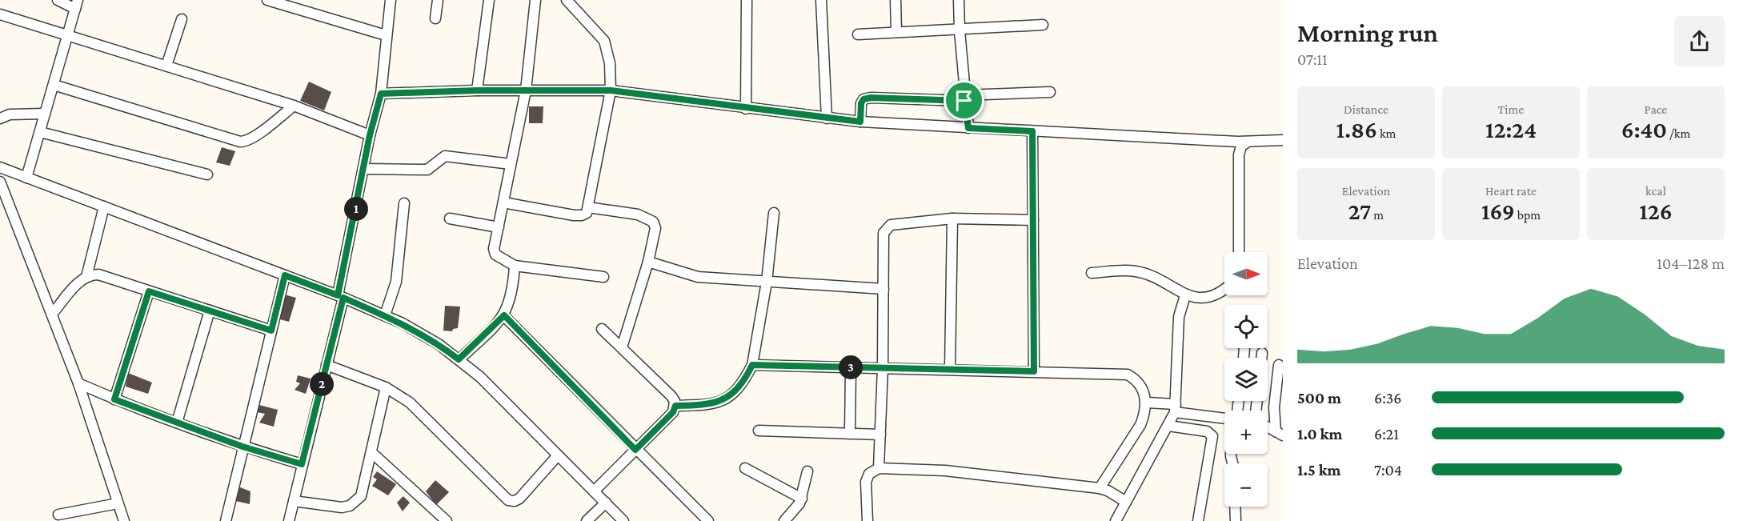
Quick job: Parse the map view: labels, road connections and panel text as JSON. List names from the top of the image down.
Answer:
{
  "north": "right",
  "page": {
    "heading": ["Morning run", "07:11"],
    "stats": [
      ["Distance", "1.86 km"],
      ["Time", "12:24"],
      ["Pace", "6:40 /km"],
      ["Elevation", "27 m"],
      ["Heart rate", "169 bpm"],
      ["kcal", "126"]
    ],
    "pins": ["1", "3", "2"],
    "chart": ["Elevation", "104–128 m"],
    "map_buttons": ["+", "−"],
    "list": [
      {
        "name": "500 m",
        "note": "6:36"
      },
      {
        "name": "1.0 km",
        "note": "6:21"
      },
      {
        "name": "1.5 km",
        "note": "7:04"
      }
    ]
  }
}
